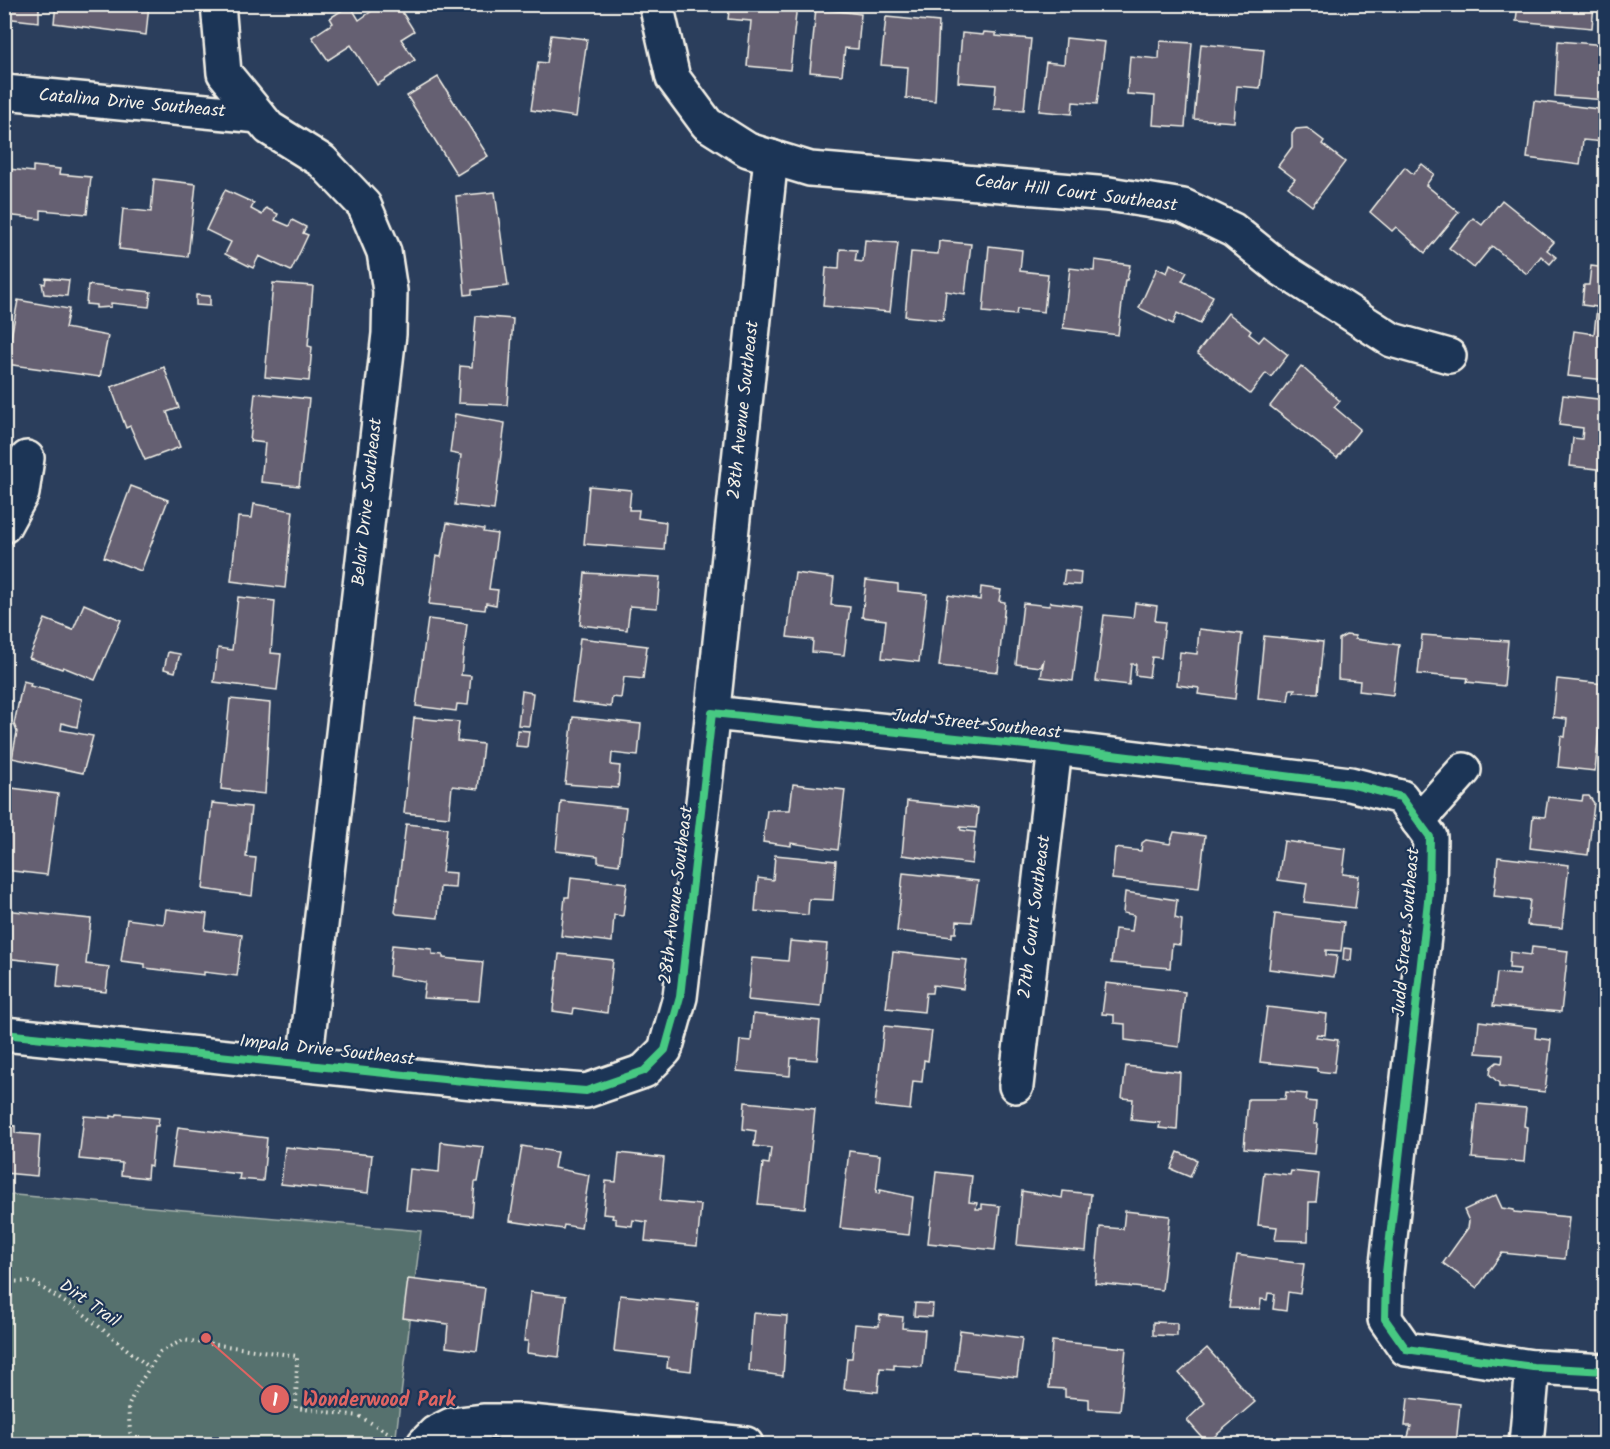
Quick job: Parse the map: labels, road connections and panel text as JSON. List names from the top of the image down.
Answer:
{
  "streets": {
    "street": [
      "Catalina Drive Southeast",
      "Cedar Hill Court Southeast",
      "28th Avenue Southeast",
      "Belair Drive Southeast",
      "Judd Street Southeast",
      "27th Court Southeast",
      "Impala Drive Southeast"
    ],
    "path": ["Dirt Trail"]
  },
  "crossings": [
    ["Catalina Drive Southeast", "Belair Drive Southeast"],
    ["Cedar Hill Court Southeast", "28th Avenue Southeast"],
    ["28th Avenue Southeast", "Judd Street Southeast"],
    ["28th Avenue Southeast", "Impala Drive Southeast"],
    ["Belair Drive Southeast", "Impala Drive Southeast"],
    ["Judd Street Southeast", "27th Court Southeast"]
  ],
  "places": ["Wonderwood Park"]
}
